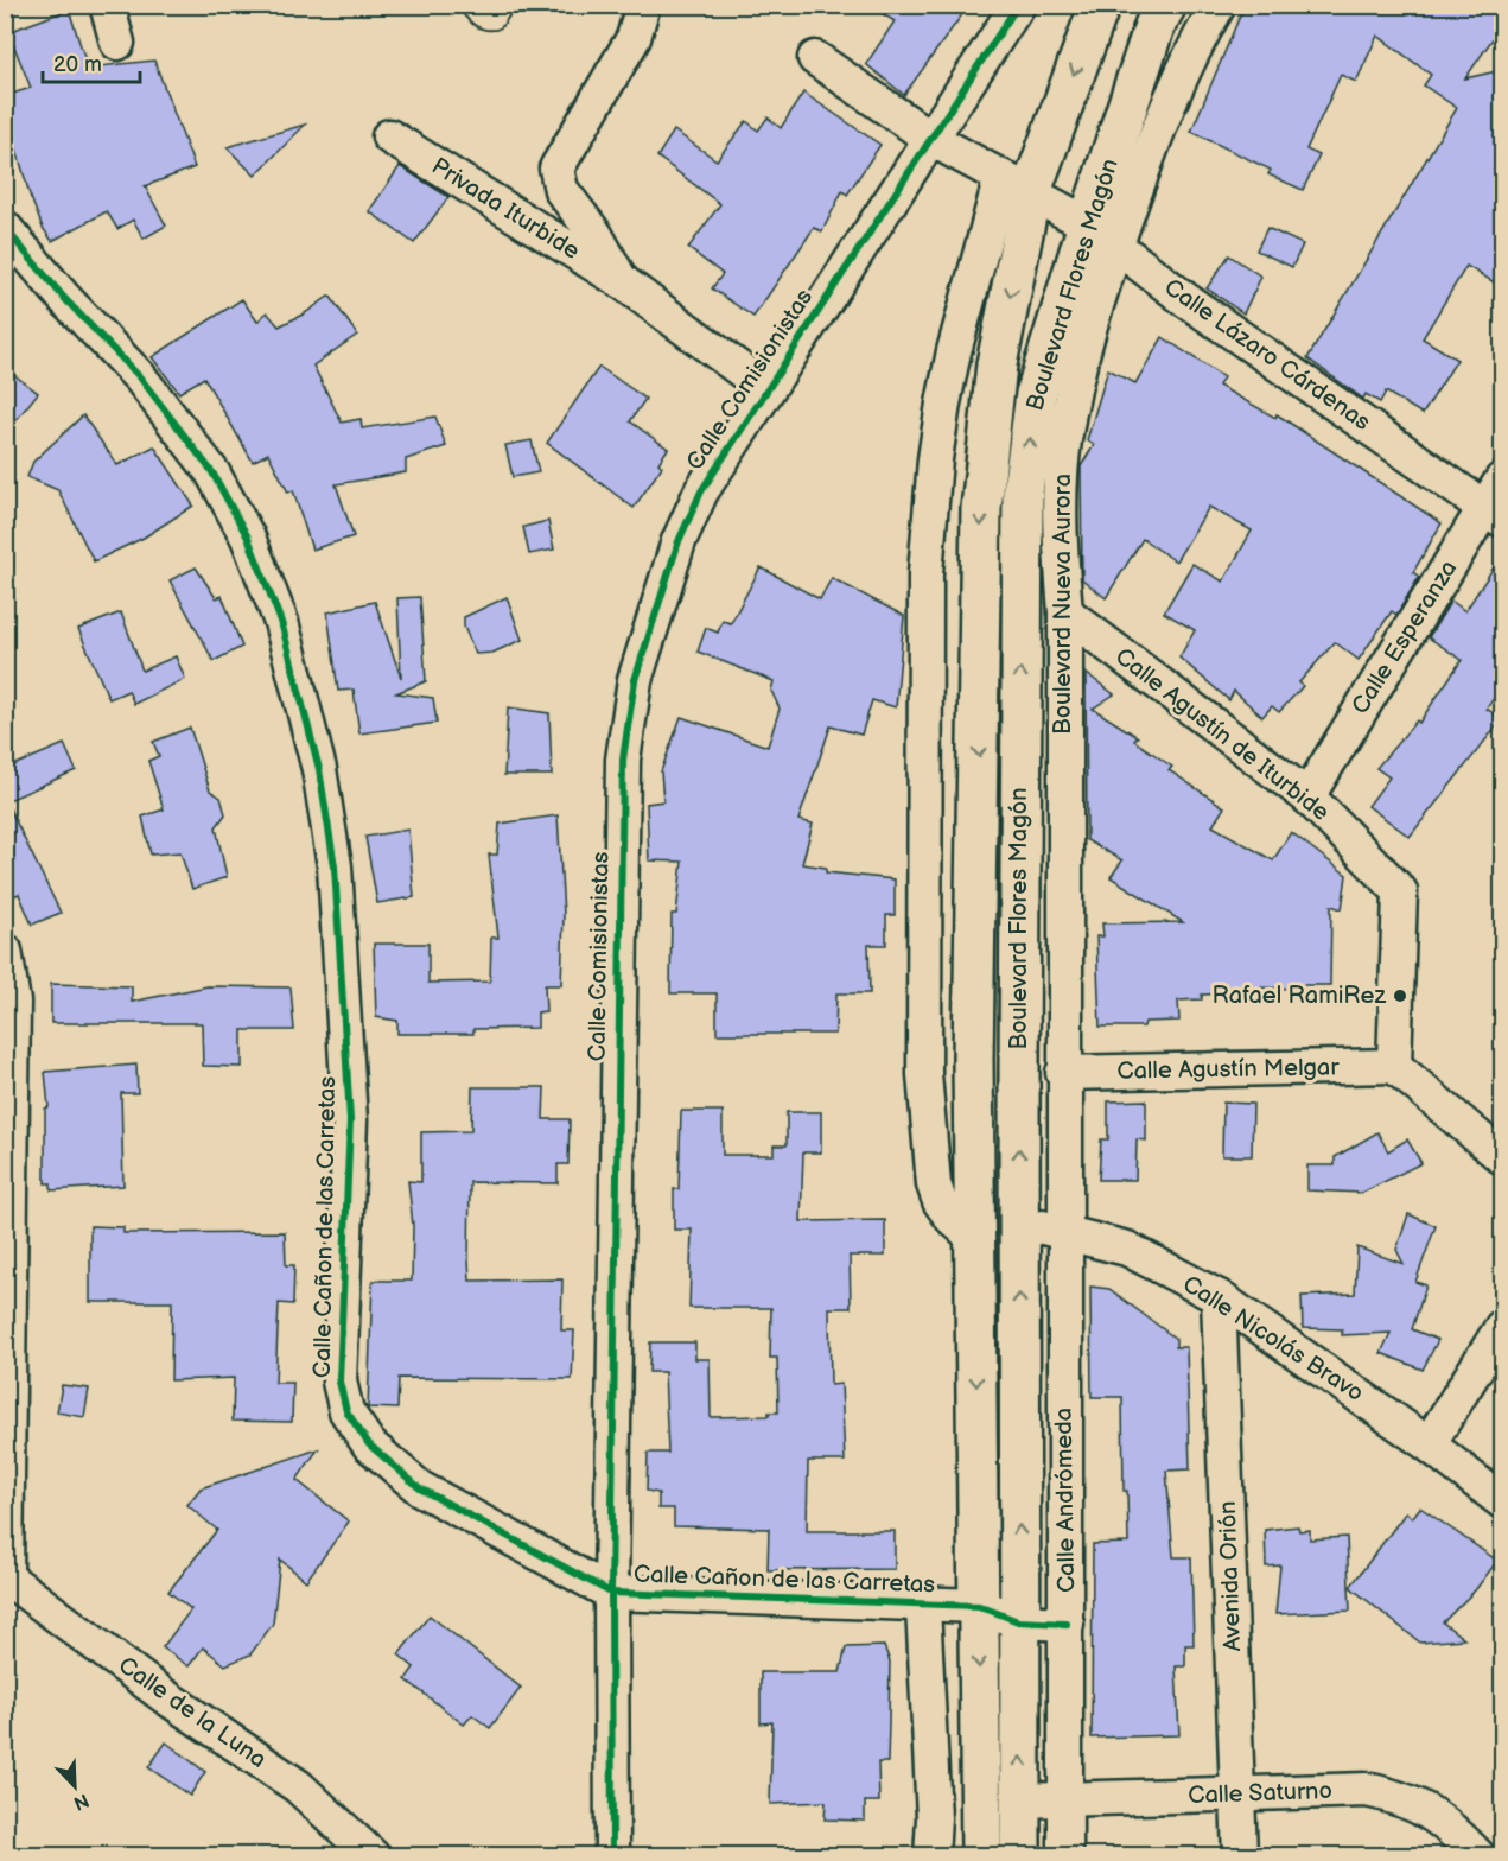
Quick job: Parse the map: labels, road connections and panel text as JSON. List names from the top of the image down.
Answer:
{
  "streets": {
    "main road": ["Boulevard Flores Magón"],
    "street": [
      "Privada Iturbide",
      "Calle Lázaro Cárdenas",
      "Calle Comisionistas",
      "Boulevard Nueva Aurora",
      "Calle Esperanza",
      "Calle Agustín de Iturbide",
      "Calle Agustín Melgar",
      "Calle Cañon de las Carretas",
      "Calle Nicolás Bravo",
      "Calle Andrómeda",
      "Avenida Orión",
      "Calle de la Luna",
      "Calle Saturno"
    ]
  },
  "crossings": [
    ["Privada Iturbide", "Calle Comisionistas"],
    ["Boulevard Flores Magón", "Calle Lázaro Cárdenas"],
    ["Boulevard Flores Magón", "Boulevard Nueva Aurora"],
    ["Boulevard Flores Magón", "Calle Cañon de las Carretas"],
    ["Boulevard Flores Magón", "Calle Nicolás Bravo"],
    ["Boulevard Flores Magón", "Calle Saturno"],
    ["Calle Lázaro Cárdenas", "Calle Comisionistas"],
    ["Calle Lázaro Cárdenas", "Boulevard Nueva Aurora"],
    ["Calle Lázaro Cárdenas", "Calle Esperanza"],
    ["Calle Comisionistas", "Calle Cañon de las Carretas"],
    ["Boulevard Nueva Aurora", "Calle Agustín de Iturbide"],
    ["Boulevard Nueva Aurora", "Calle Agustín Melgar"],
    ["Boulevard Nueva Aurora", "Calle Nicolás Bravo"],
    ["Boulevard Nueva Aurora", "Calle Andrómeda"],
    ["Calle Esperanza", "Calle Agustín de Iturbide"],
    ["Calle Agustín de Iturbide", "Calle Agustín Melgar"],
    ["Calle Cañon de las Carretas", "Calle Andrómeda"],
    ["Calle Nicolás Bravo", "Calle Andrómeda"],
    ["Calle Nicolás Bravo", "Avenida Orión"],
    ["Calle Andrómeda", "Calle Saturno"],
    ["Avenida Orión", "Calle Saturno"]
  ],
  "places": ["Rafael RamiRez"],
  "scale_bar": "20 m",
  "north": "bottom right"
}
